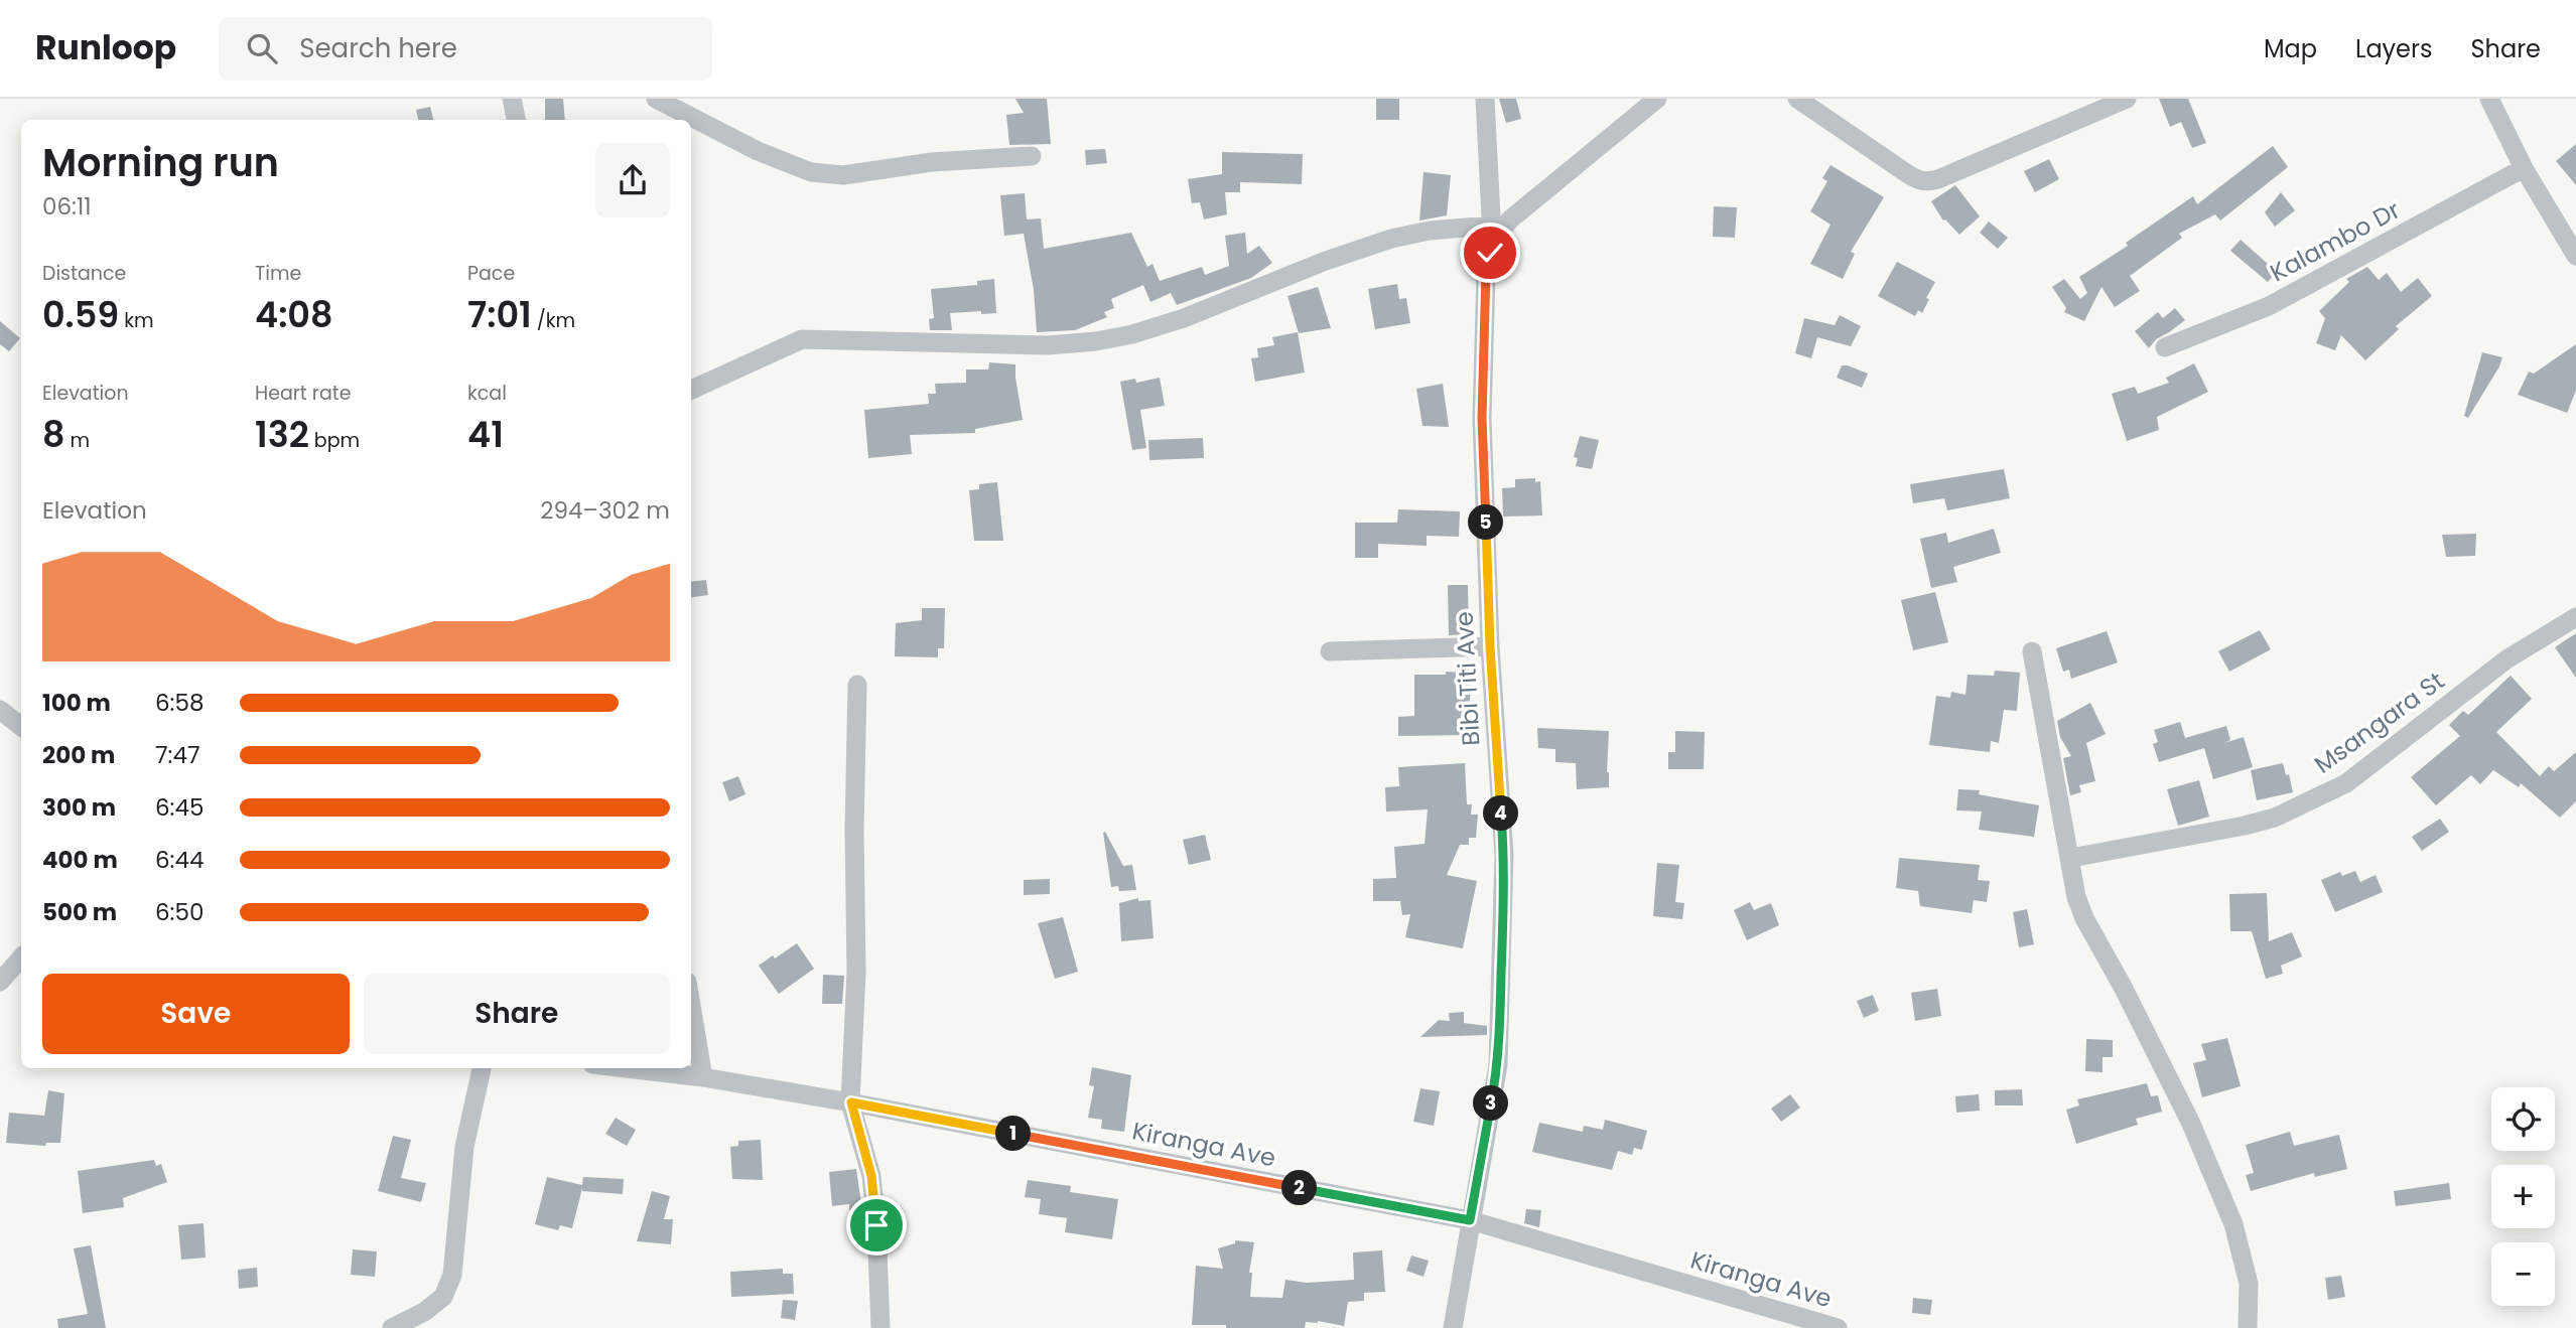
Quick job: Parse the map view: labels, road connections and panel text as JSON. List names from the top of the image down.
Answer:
{
  "streets": {
    "street": [
      "Kalambo Dr",
      "Bibi Titi Ave",
      "Msangara St",
      "Kiranga Ave"
    ]
  },
  "crossings": [
    ["Bibi Titi Ave", "Kiranga Ave"]
  ],
  "page": {
    "header": "Runloop",
    "search": "Search here",
    "nav": ["Map", "Layers", "Share"],
    "heading": ["Morning run", "06:11"],
    "stats": [
      ["Distance", "0.59 km"],
      ["Time", "4:08"],
      ["Pace", "7:01 /km"],
      ["Elevation", "8 m"],
      ["Heart rate", "132 bpm"],
      ["kcal", "41"]
    ],
    "chart": ["Elevation", "294–302 m"],
    "pins": [
      "5",
      "4",
      "3",
      "1",
      "2"
    ],
    "list": [
      {
        "name": "100 m",
        "note": "6:58"
      },
      {
        "name": "200 m",
        "note": "7:47"
      },
      {
        "name": "300 m",
        "note": "6:45"
      },
      {
        "name": "400 m",
        "note": "6:44"
      },
      {
        "name": "500 m",
        "note": "6:50"
      }
    ],
    "buttons": ["Save", "Share"],
    "map_buttons": ["+", "−"]
  }
}
